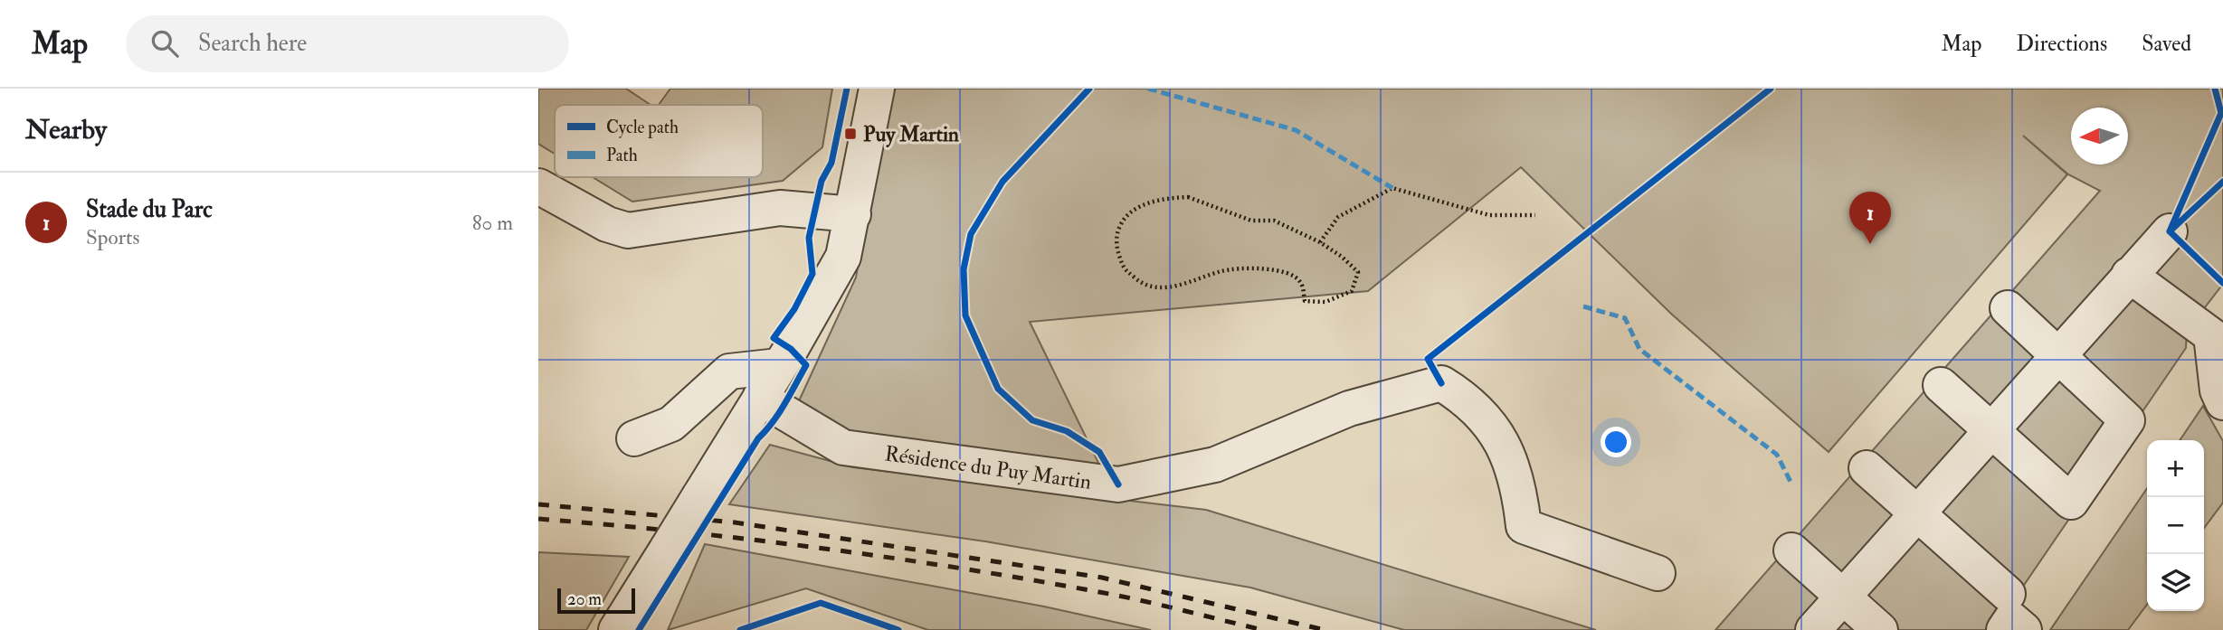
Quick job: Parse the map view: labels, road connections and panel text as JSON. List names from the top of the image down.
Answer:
{
  "streets": {
    "street": ["Résidence du Puy Martin"]
  },
  "places": {
    "transit": ["Puy Martin"]
  },
  "legend": ["Cycle path", "Path"],
  "scale_bar": "20 m",
  "north": "left",
  "page": {
    "header": "Map",
    "search": "Search here",
    "nav": ["Map", "Directions", "Saved"],
    "heading": "Nearby",
    "list": [
      {
        "mark": "1",
        "name": "Stade du Parc",
        "note": "Sports",
        "value": "80 m"
      }
    ],
    "pins": "1",
    "map_buttons": ["+", "−"],
    "scale": "20 m"
  }
}
